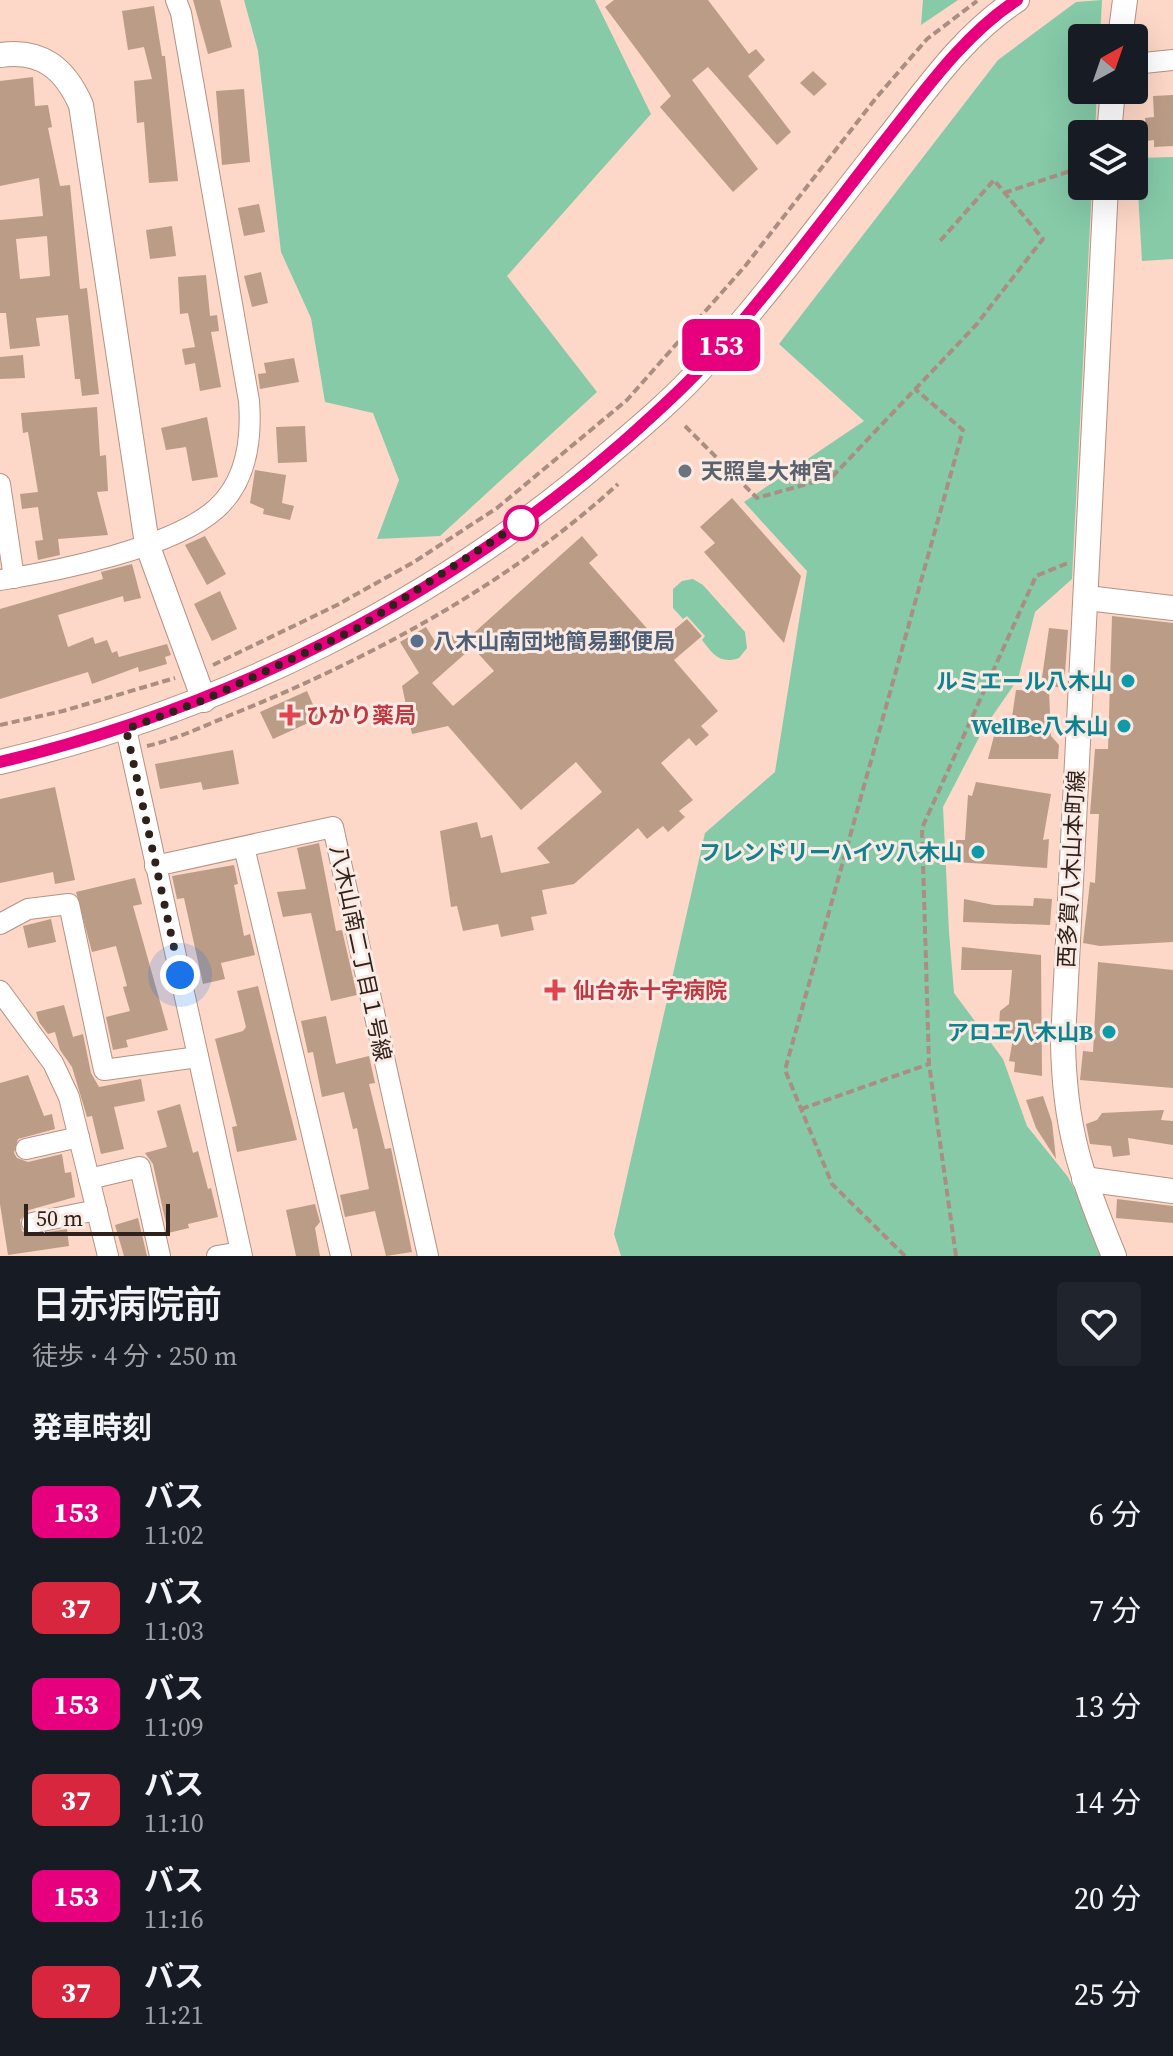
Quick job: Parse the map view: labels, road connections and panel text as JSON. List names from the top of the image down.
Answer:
{
  "streets": {
    "street": ["西多賀八木山本町線", "八木山南二丁目１号線"]
  },
  "places": {
    "other": [
      "天照皇大神宮",
      "八木山南団地簡易郵便局",
      "ルミエール八木山",
      "WellBe八木山",
      "フレンドリーハイツ八木山",
      "アロエ八木山B"
    ],
    "health": ["ひかり薬局", "仙台赤十字病院"]
  },
  "lines": ["bus line 153"],
  "scale_bar": "50 m",
  "north": "top right",
  "page": {
    "on_map": "153",
    "scale": "50 m",
    "heading": [
      ["日赤病院前", "徒歩 · 4 分 · 250 m"],
      "発車時刻"
    ],
    "list": [
      {
        "mark": "153",
        "name": "バス",
        "note": "11:02",
        "value": "6 分"
      },
      {
        "mark": "37",
        "name": "バス",
        "note": "11:03",
        "value": "7 分"
      },
      {
        "mark": "153",
        "name": "バス",
        "note": "11:09",
        "value": "13 分"
      },
      {
        "mark": "37",
        "name": "バス",
        "note": "11:10",
        "value": "14 分"
      },
      {
        "mark": "153",
        "name": "バス",
        "note": "11:16",
        "value": "20 分"
      },
      {
        "mark": "37",
        "name": "バス",
        "note": "11:21",
        "value": "25 分"
      }
    ]
  }
}
